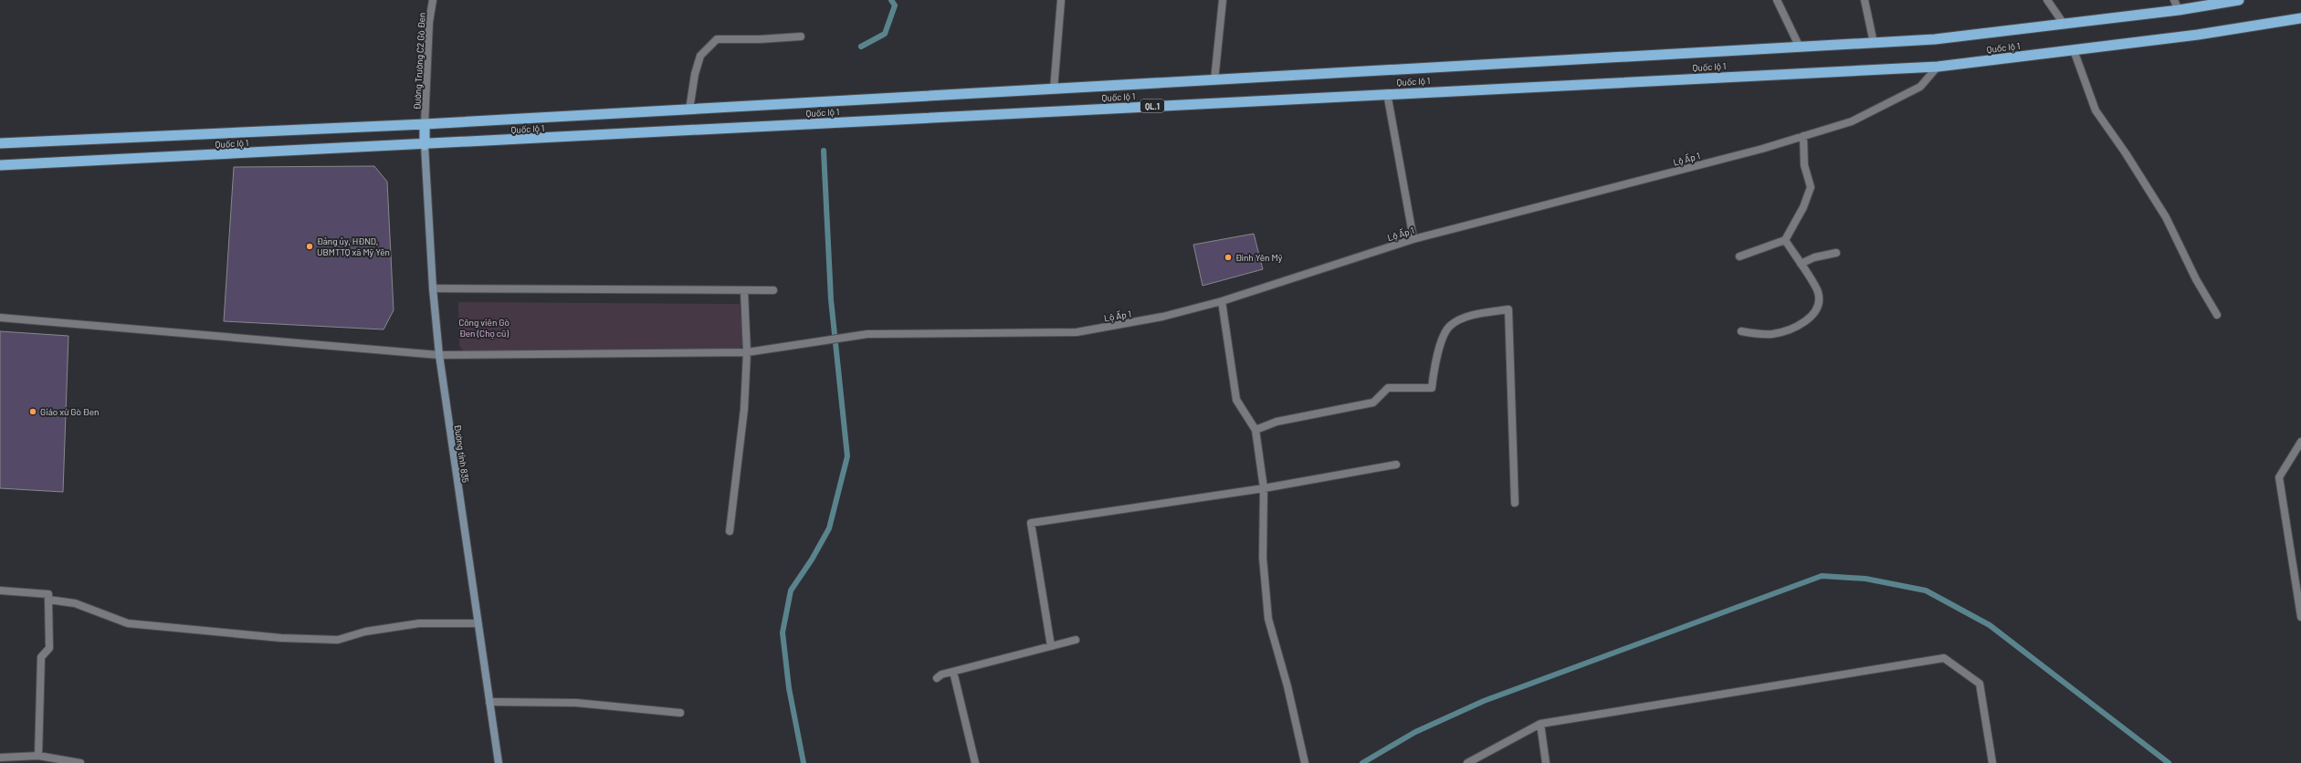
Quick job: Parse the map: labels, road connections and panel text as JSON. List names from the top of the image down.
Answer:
{
  "streets": {
    "highway": ["Quốc lộ 1", "QL.1"],
    "main road": ["Đường tỉnh 835"],
    "street": ["Đường Trường C2 Gò Đen", "Lộ Ấp 1"]
  },
  "crossings": [
    ["Quốc lộ 1", "Đường Trường C2 Gò Đen"],
    ["Quốc lộ 1", "Lộ Ấp 1"],
    ["Quốc lộ 1", "Đường tỉnh 835"],
    ["Lộ Ấp 1", "Đường tỉnh 835"]
  ],
  "parks": ["Công viên Gò Đen (Chợ cũ)"],
  "places": ["Đảng ủy, HĐND, UBMTTQ xã Mỹ Yên", "Đình Yên Mỹ", "Giáo xứ Gò Đen"]
}
